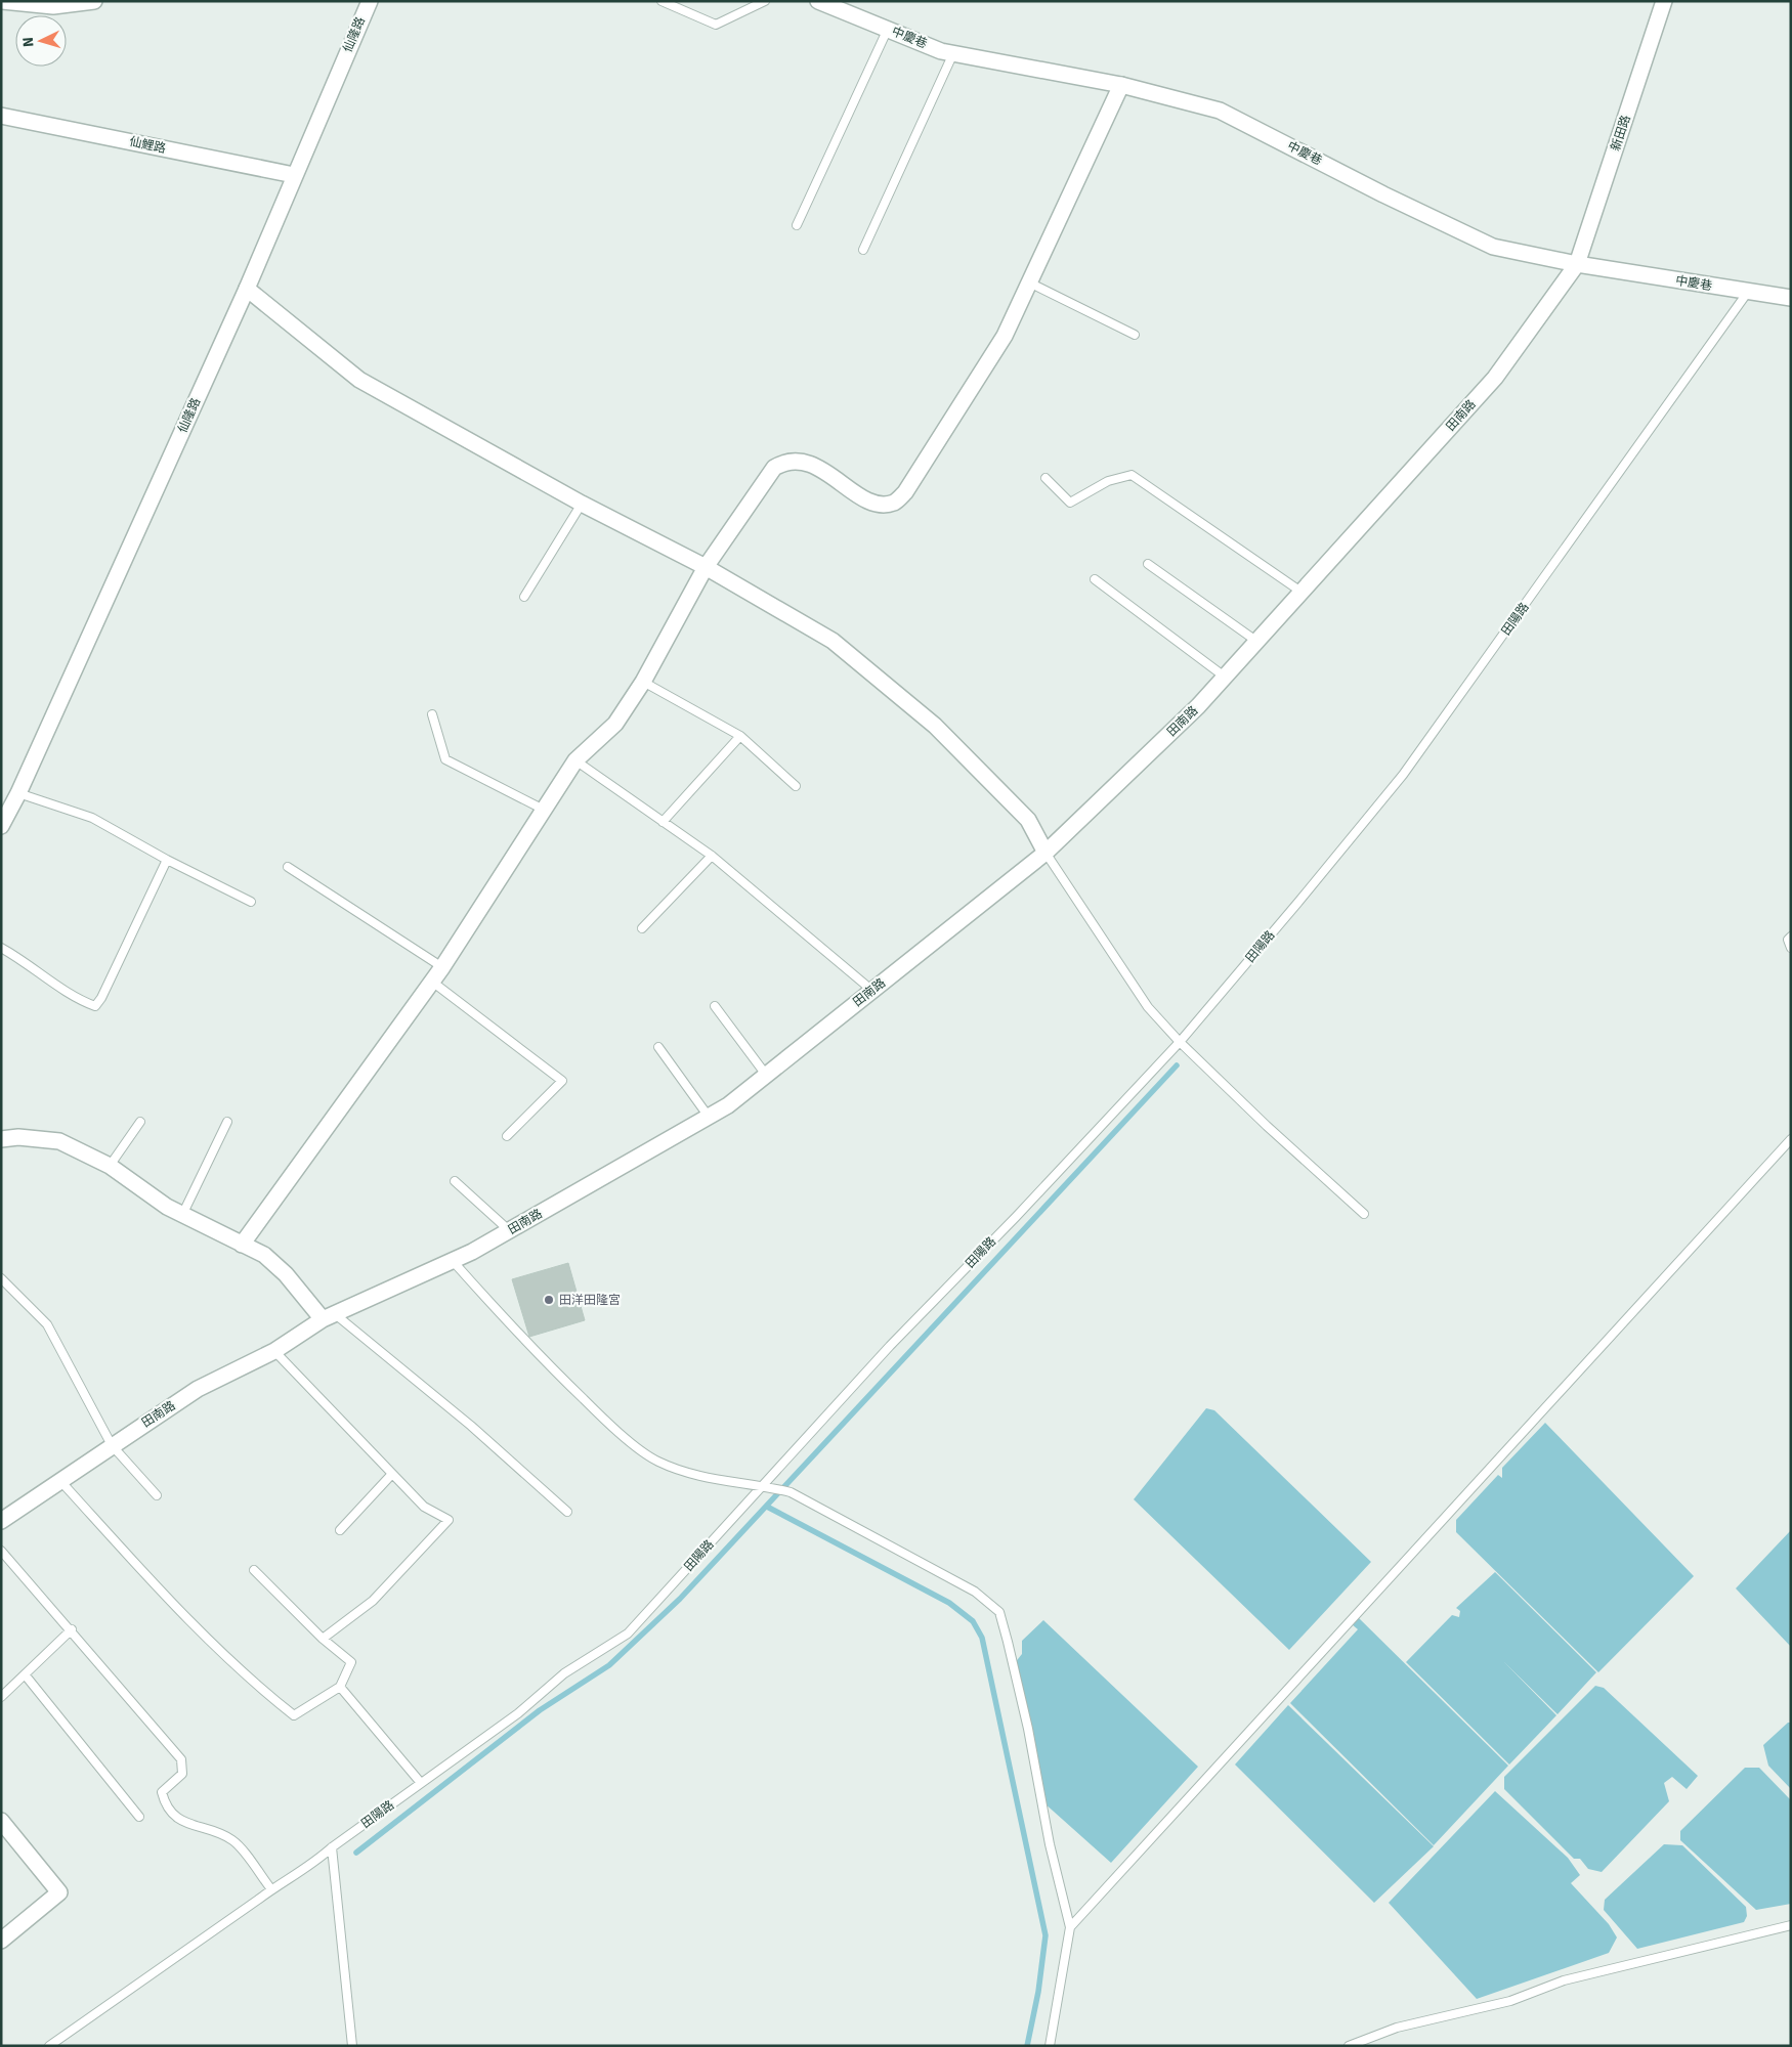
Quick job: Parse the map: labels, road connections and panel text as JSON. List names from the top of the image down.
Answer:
{
  "streets": {
    "street": [
      "仙隆路",
      "中慶巷",
      "新田路",
      "仙鯉路",
      "田南路"
    ],
    "lane": ["田陽路"]
  },
  "crossings": [
    ["仙隆路", "仙鯉路"],
    ["中慶巷", "新田路"],
    ["中慶巷", "田南路"],
    ["中慶巷", "田陽路"],
    ["新田路", "田南路"]
  ],
  "places": ["田洋田隆宮"],
  "north": "left"
}
